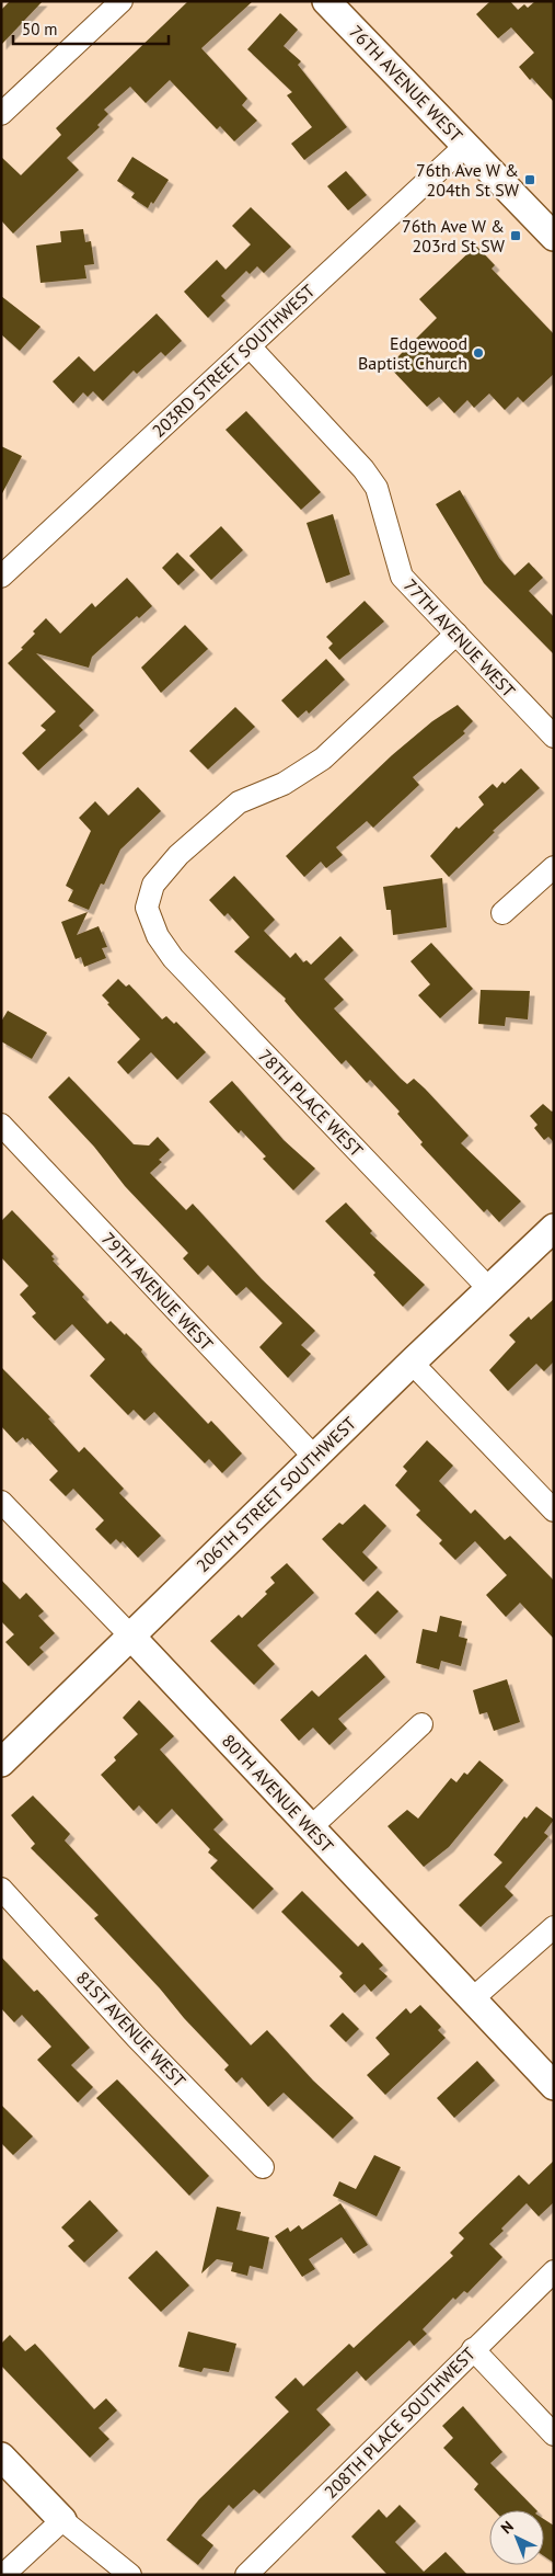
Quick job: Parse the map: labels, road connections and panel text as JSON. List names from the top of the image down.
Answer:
{
  "streets": {
    "street": [
      "76TH AVENUE WEST",
      "203RD STREET SOUTHWEST",
      "77TH AVENUE WEST",
      "78TH PLACE WEST",
      "79TH AVENUE WEST",
      "206TH STREET SOUTHWEST",
      "80TH AVENUE WEST",
      "81ST AVENUE WEST",
      "208TH PLACE SOUTHWEST"
    ]
  },
  "crossings": [
    ["76TH AVENUE WEST", "203RD STREET SOUTHWEST"],
    ["203RD STREET SOUTHWEST", "77TH AVENUE WEST"],
    ["77TH AVENUE WEST", "78TH PLACE WEST"],
    ["78TH PLACE WEST", "206TH STREET SOUTHWEST"],
    ["79TH AVENUE WEST", "206TH STREET SOUTHWEST"],
    ["206TH STREET SOUTHWEST", "80TH AVENUE WEST"]
  ],
  "places": {
    "transit": ["76th Ave W & 204th St SW", "76th Ave W & 203rd St SW"],
    "other": ["Edgewood Baptist Church"]
  },
  "scale_bar": "50 m",
  "north": "top left"
}
